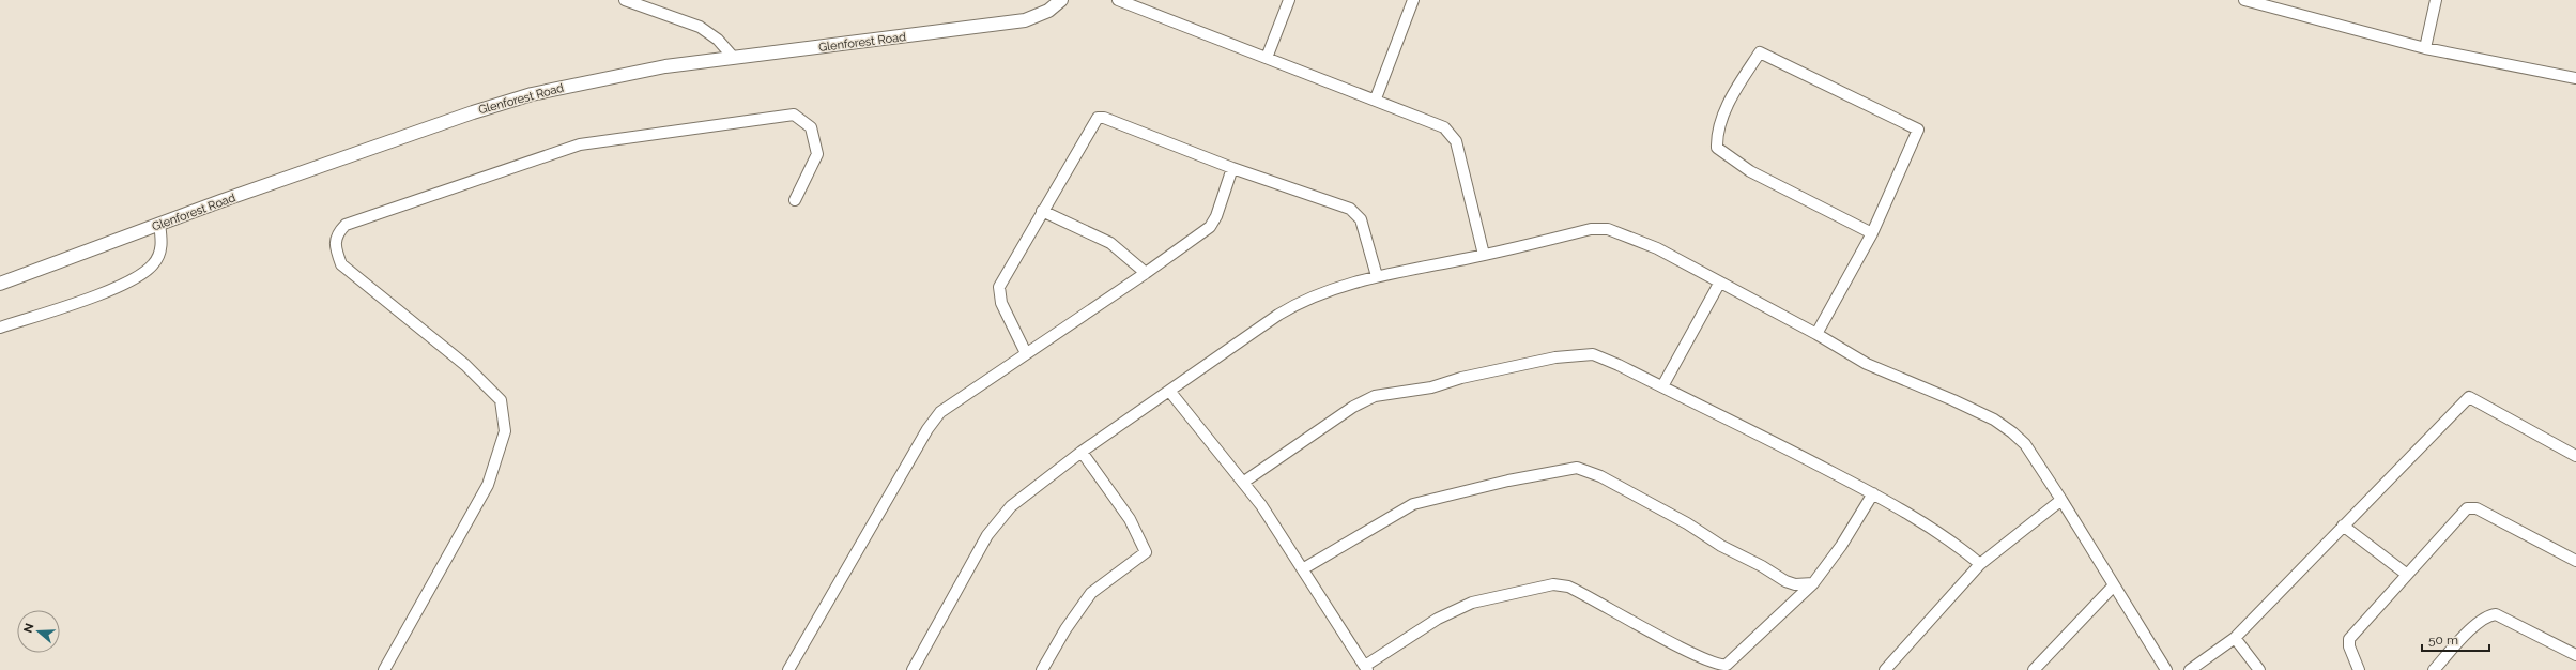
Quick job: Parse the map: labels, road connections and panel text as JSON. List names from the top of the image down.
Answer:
{
  "streets": {
    "street": ["Glenforest Road"]
  },
  "scale_bar": "50 m",
  "north": "left"
}
